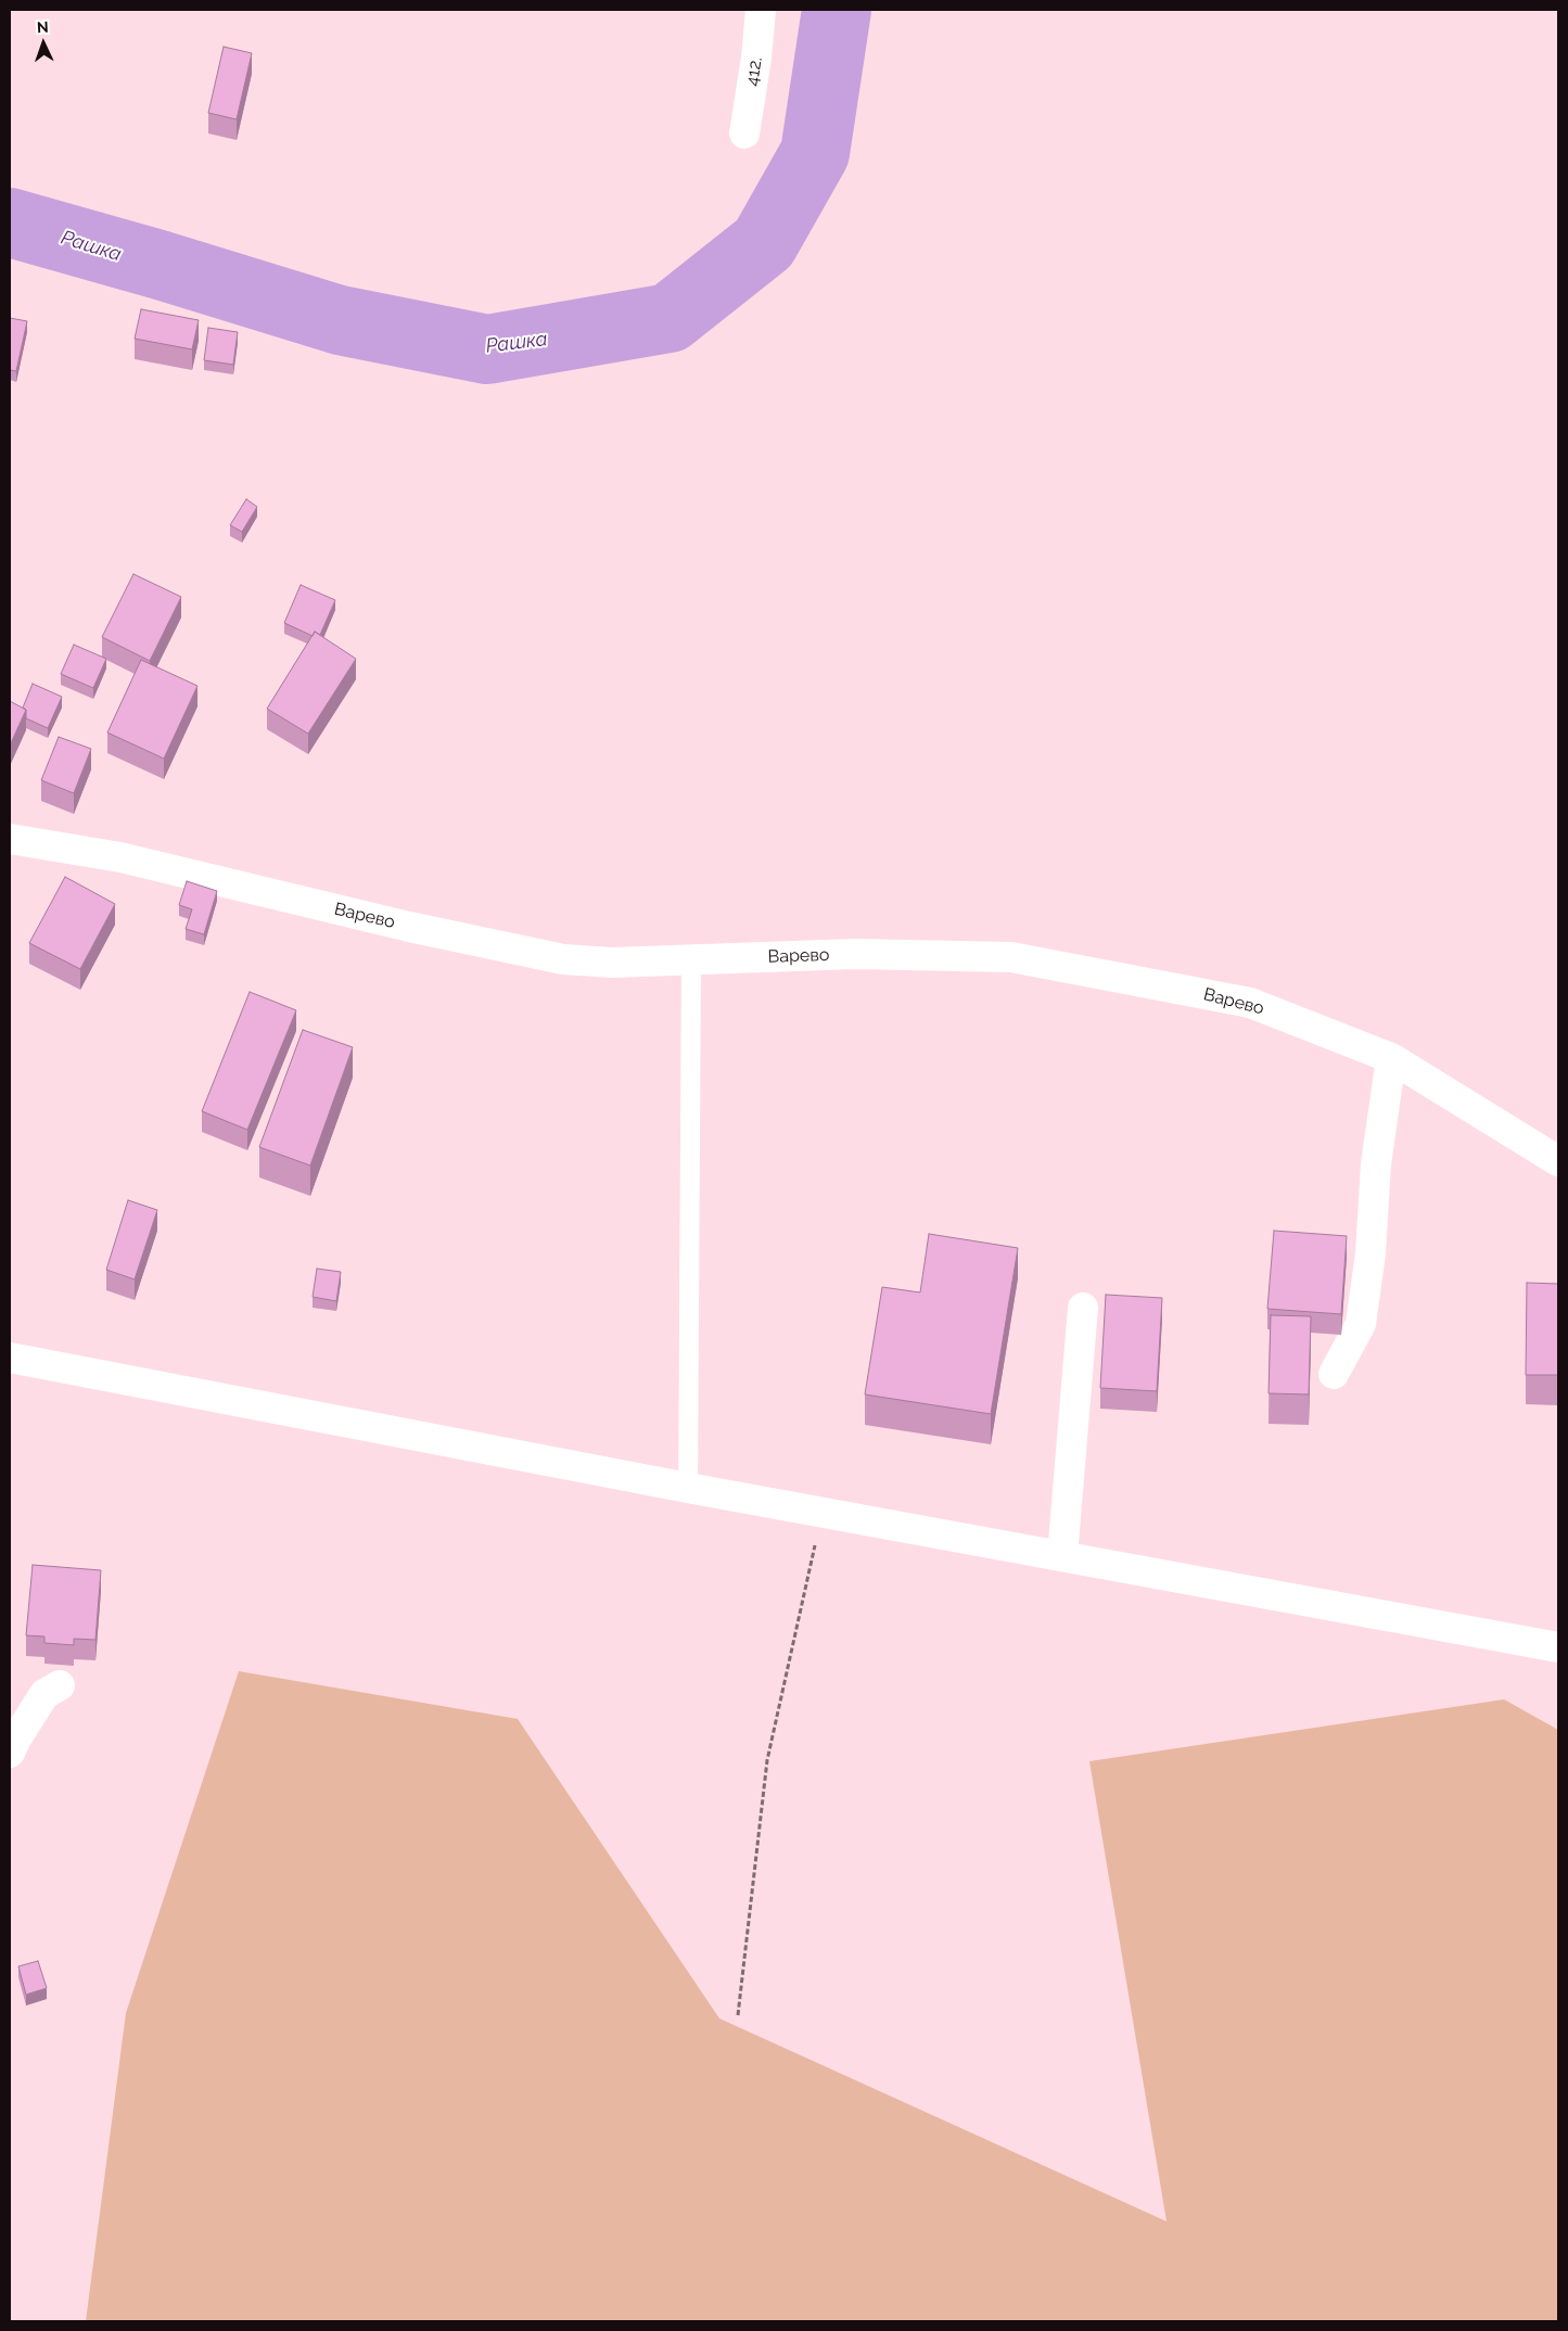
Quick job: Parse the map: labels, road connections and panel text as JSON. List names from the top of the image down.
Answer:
{
  "streets": {
    "street": ["412.", "Варево"]
  },
  "water": ["Рашка"],
  "north": "top"
}
